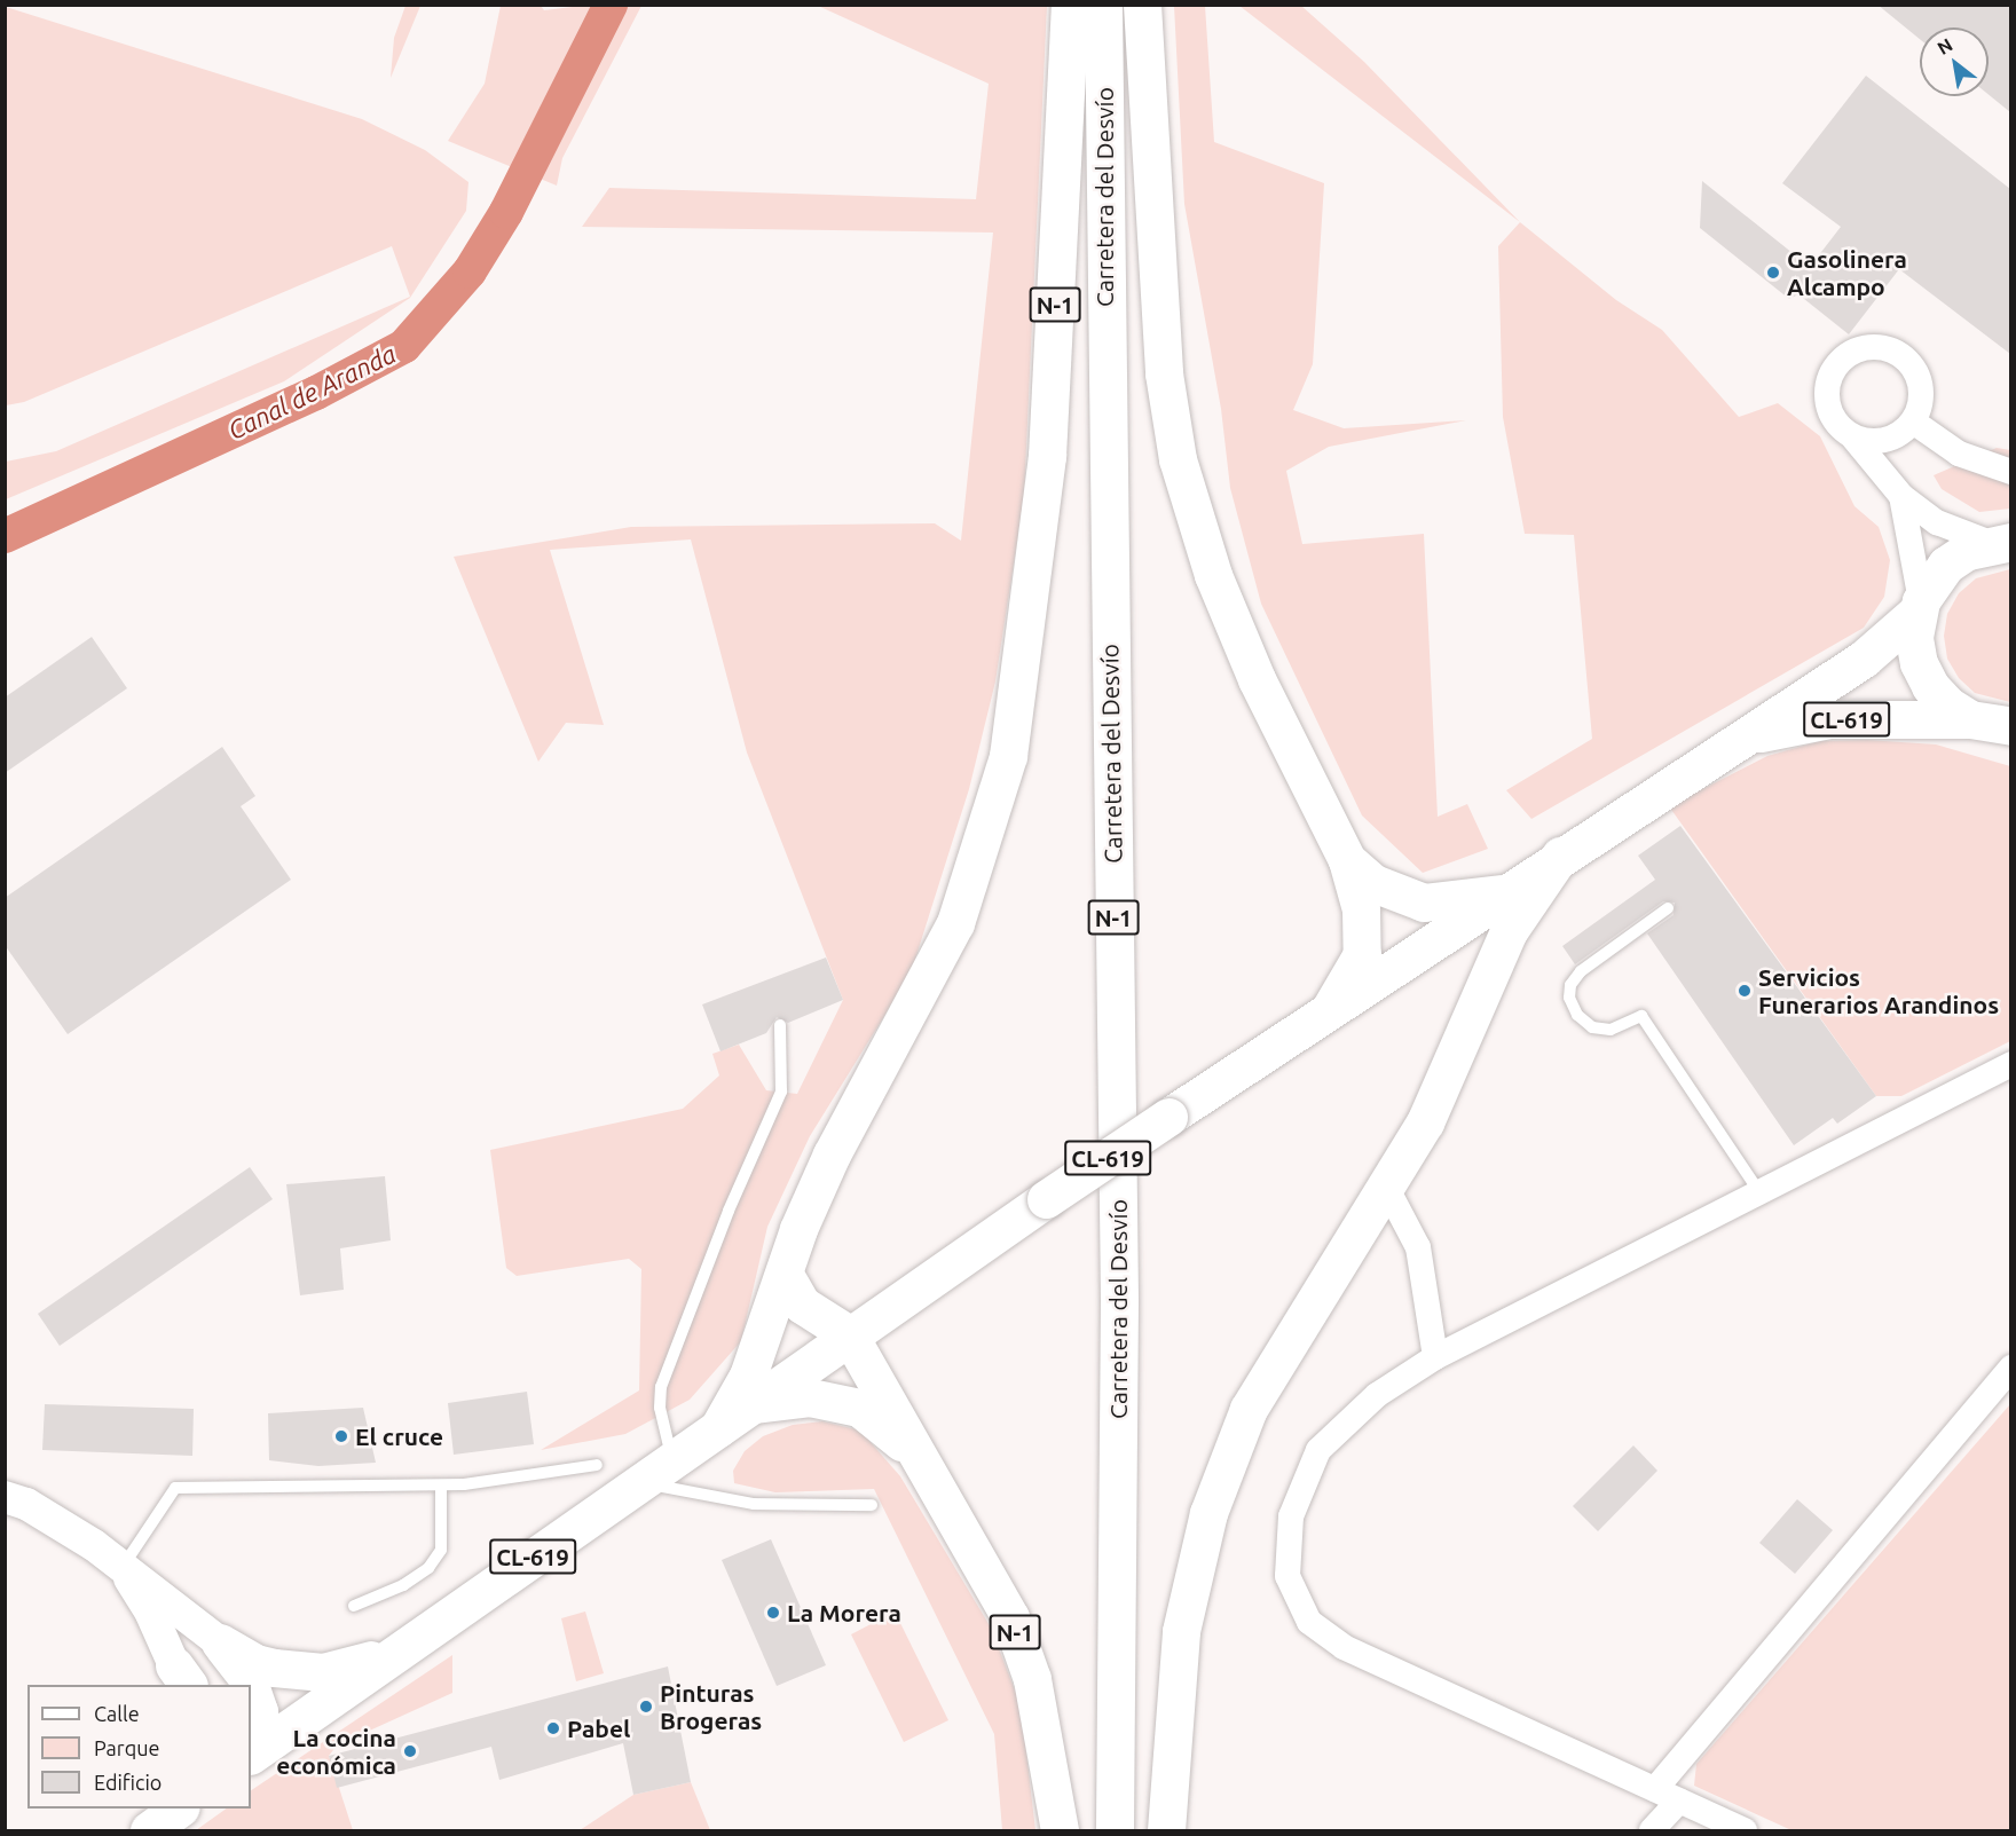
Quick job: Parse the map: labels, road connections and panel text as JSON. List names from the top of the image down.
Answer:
{
  "streets": {
    "main road": ["Carretera del Desvío", "N-1", "CL-619"]
  },
  "crossings": [
    ["N-1", "CL-619"]
  ],
  "water": ["Canal de Aranda"],
  "places": [
    "Gasolinera Alcampo",
    "Servicios Funerarios Arandinos",
    "El cruce",
    "La Morera",
    "Pinturas Brogeras",
    "Pabel",
    "La cocina económica"
  ],
  "legend": ["Calle", "Parque", "Edificio"],
  "north": "top left"
}
